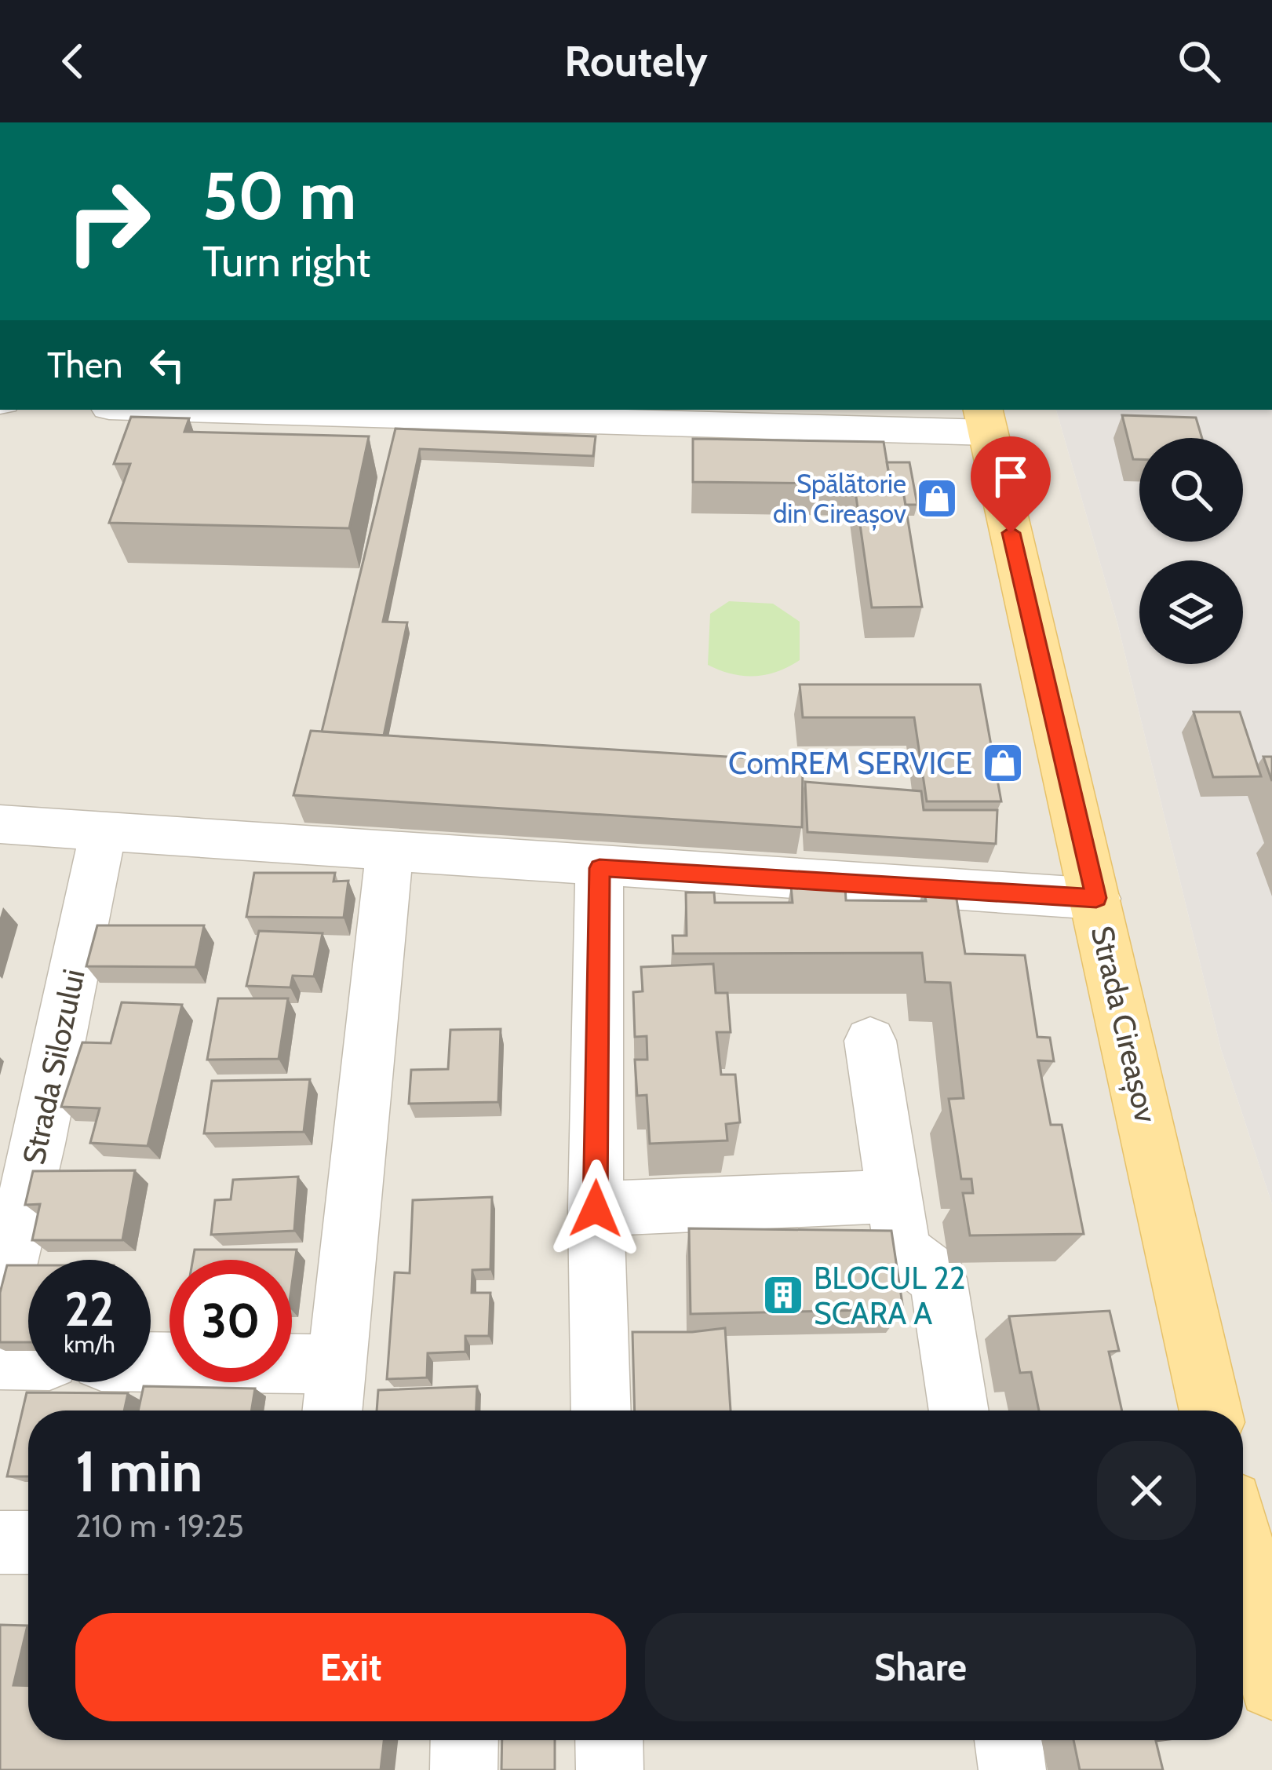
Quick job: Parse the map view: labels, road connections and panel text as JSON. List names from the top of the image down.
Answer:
{
  "streets": {
    "main road": ["Strada Cireașov"],
    "street": ["Strada Silozului"]
  },
  "places": {
    "shop": ["Spălătorie din Cireașov", "ComREM SERVICE"],
    "building": ["BLOCUL 22 SCARA A"]
  },
  "page": {
    "header": "Routely",
    "turn": ["50 m", "Turn right"],
    "then": "Then",
    "speed": "22 km/h",
    "limit": "30",
    "heading": ["1 min", "210 m · 19:25"],
    "buttons": ["Exit", "Share"]
  }
}
